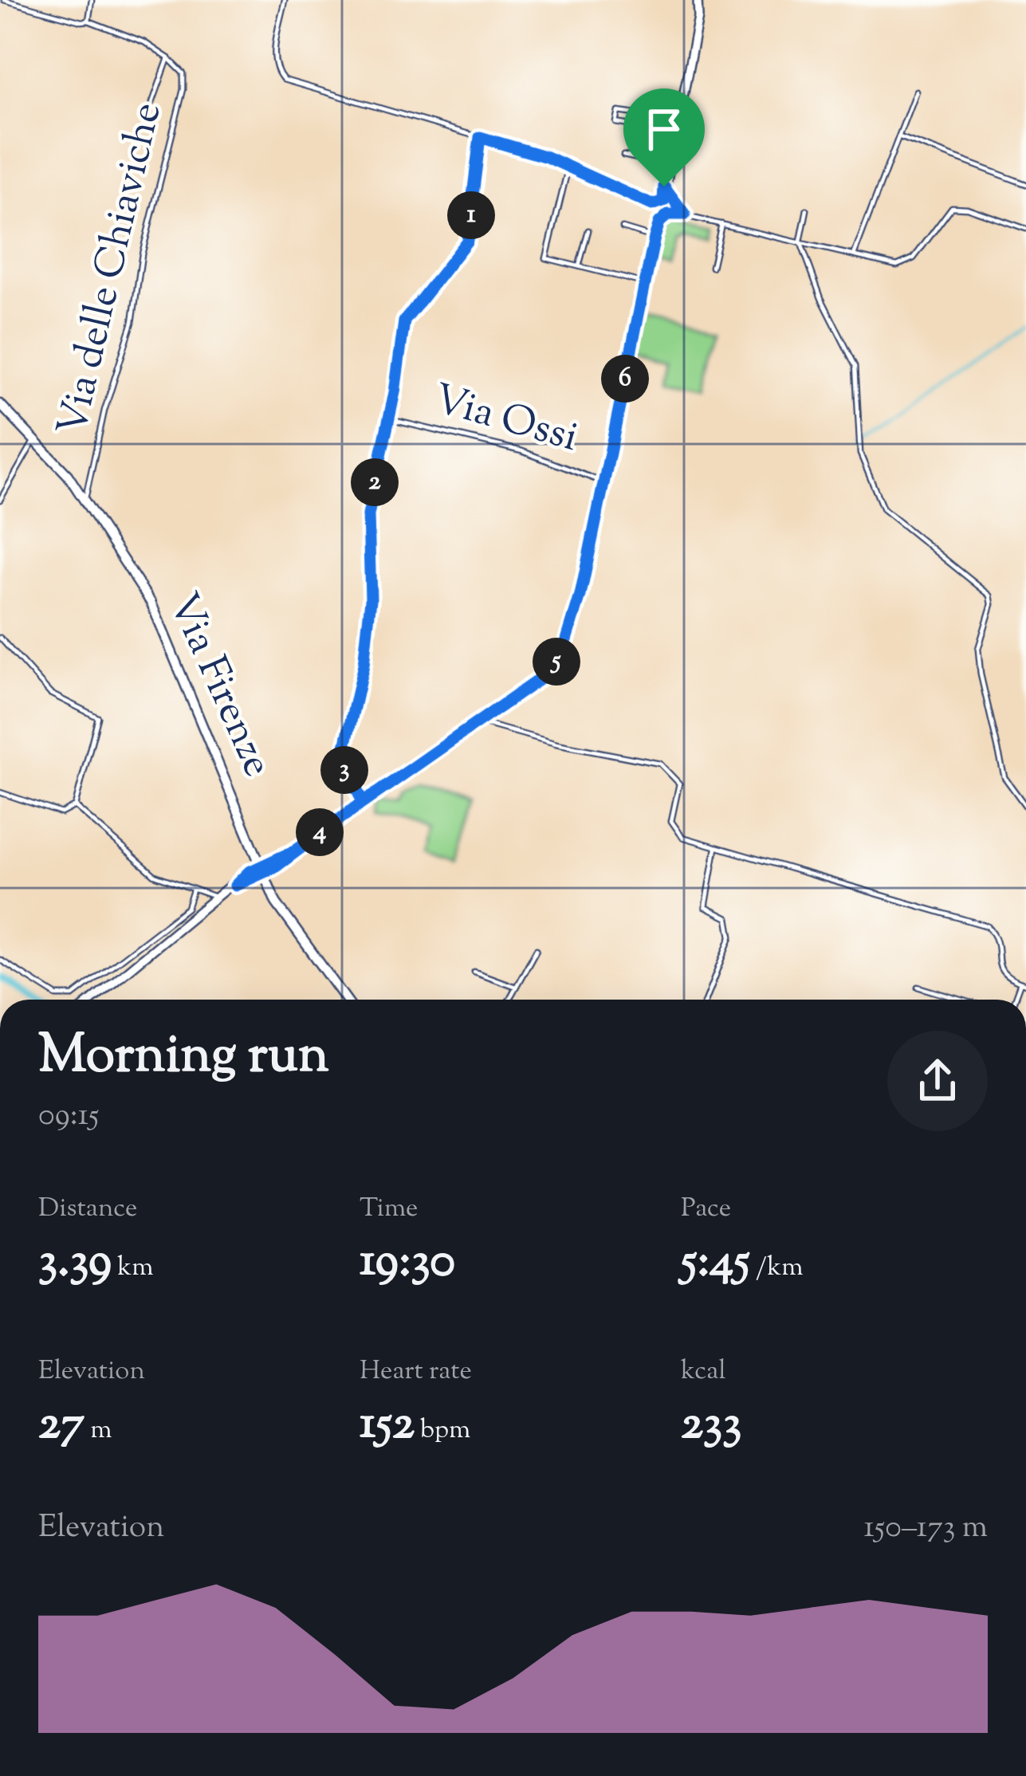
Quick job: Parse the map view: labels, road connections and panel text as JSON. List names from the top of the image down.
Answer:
{
  "streets": {
    "main road": ["Via Firenze"],
    "street": ["Via delle Chiaviche", "Via Ossi"]
  },
  "crossings": [
    ["Via delle Chiaviche", "Via Firenze"],
    ["Via Ossi", "Via Firenze"]
  ],
  "page": {
    "pins": [
      "1",
      "6",
      "2",
      "5",
      "3",
      "4"
    ],
    "heading": ["Morning run", "09:15"],
    "stats": [
      ["Distance", "3.39 km"],
      ["Time", "19:30"],
      ["Pace", "5:45 /km"],
      ["Elevation", "27 m"],
      ["Heart rate", "152 bpm"],
      ["kcal", "233"]
    ],
    "chart": ["Elevation", "150–173 m"]
  }
}
